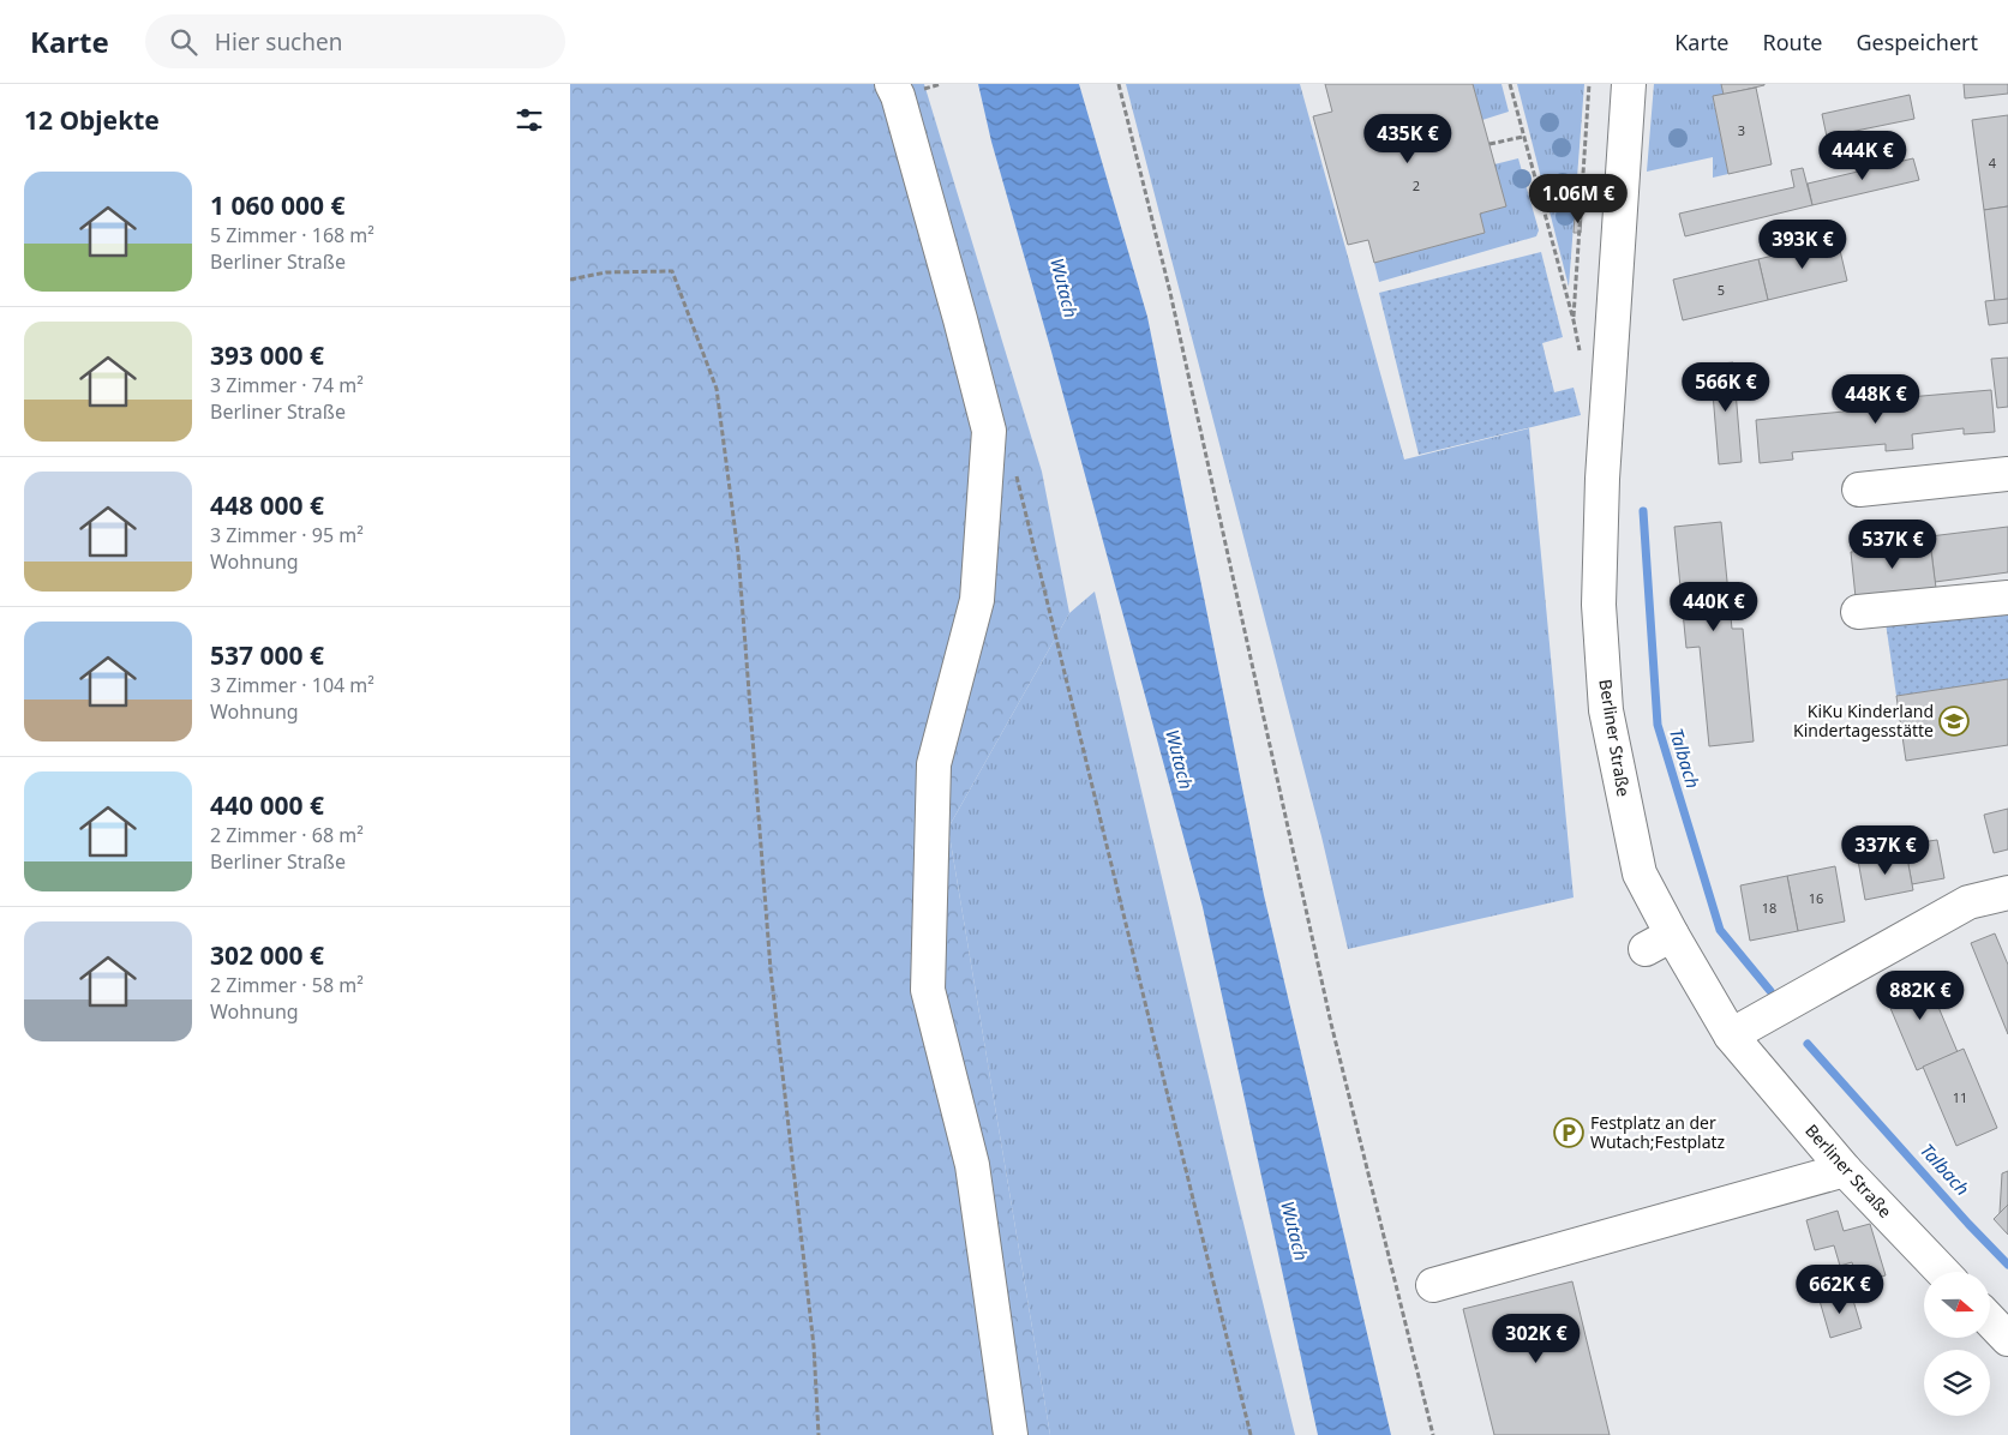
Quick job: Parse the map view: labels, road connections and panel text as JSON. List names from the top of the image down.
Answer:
{
  "streets": {
    "street": ["Berliner Straße"]
  },
  "water": ["Wutach", "Talbach"],
  "places": {
    "school or university": ["KiKu Kinderland Kindertagesstätte"],
    "parking": ["Festplatz an der Wutach;Festplatz"]
  },
  "house_numbers": [
    "3",
    "4",
    "2",
    "5",
    "16",
    "18",
    "11"
  ],
  "north": "right",
  "page": {
    "header": "Karte",
    "search": "Hier suchen",
    "nav": ["Karte", "Route", "Gespeichert"],
    "heading": "12 Objekte",
    "price": [
      "435K €",
      "444K €",
      "1.06M €",
      "393K €",
      "566K €",
      "448K €",
      "537K €",
      "440K €",
      "337K €",
      "882K €",
      "662K €",
      "302K €"
    ],
    "list": [
      {
        "name": "1 060 000 €",
        "note": "5 Zimmer · 168 m² · Berliner Straße"
      },
      {
        "name": "393 000 €",
        "note": "3 Zimmer · 74 m² · Berliner Straße"
      },
      {
        "name": "448 000 €",
        "note": "3 Zimmer · 95 m² · Wohnung"
      },
      {
        "name": "537 000 €",
        "note": "3 Zimmer · 104 m² · Wohnung"
      },
      {
        "name": "440 000 €",
        "note": "2 Zimmer · 68 m² · Berliner Straße"
      },
      {
        "name": "302 000 €",
        "note": "2 Zimmer · 58 m² · Wohnung"
      }
    ]
  }
}
